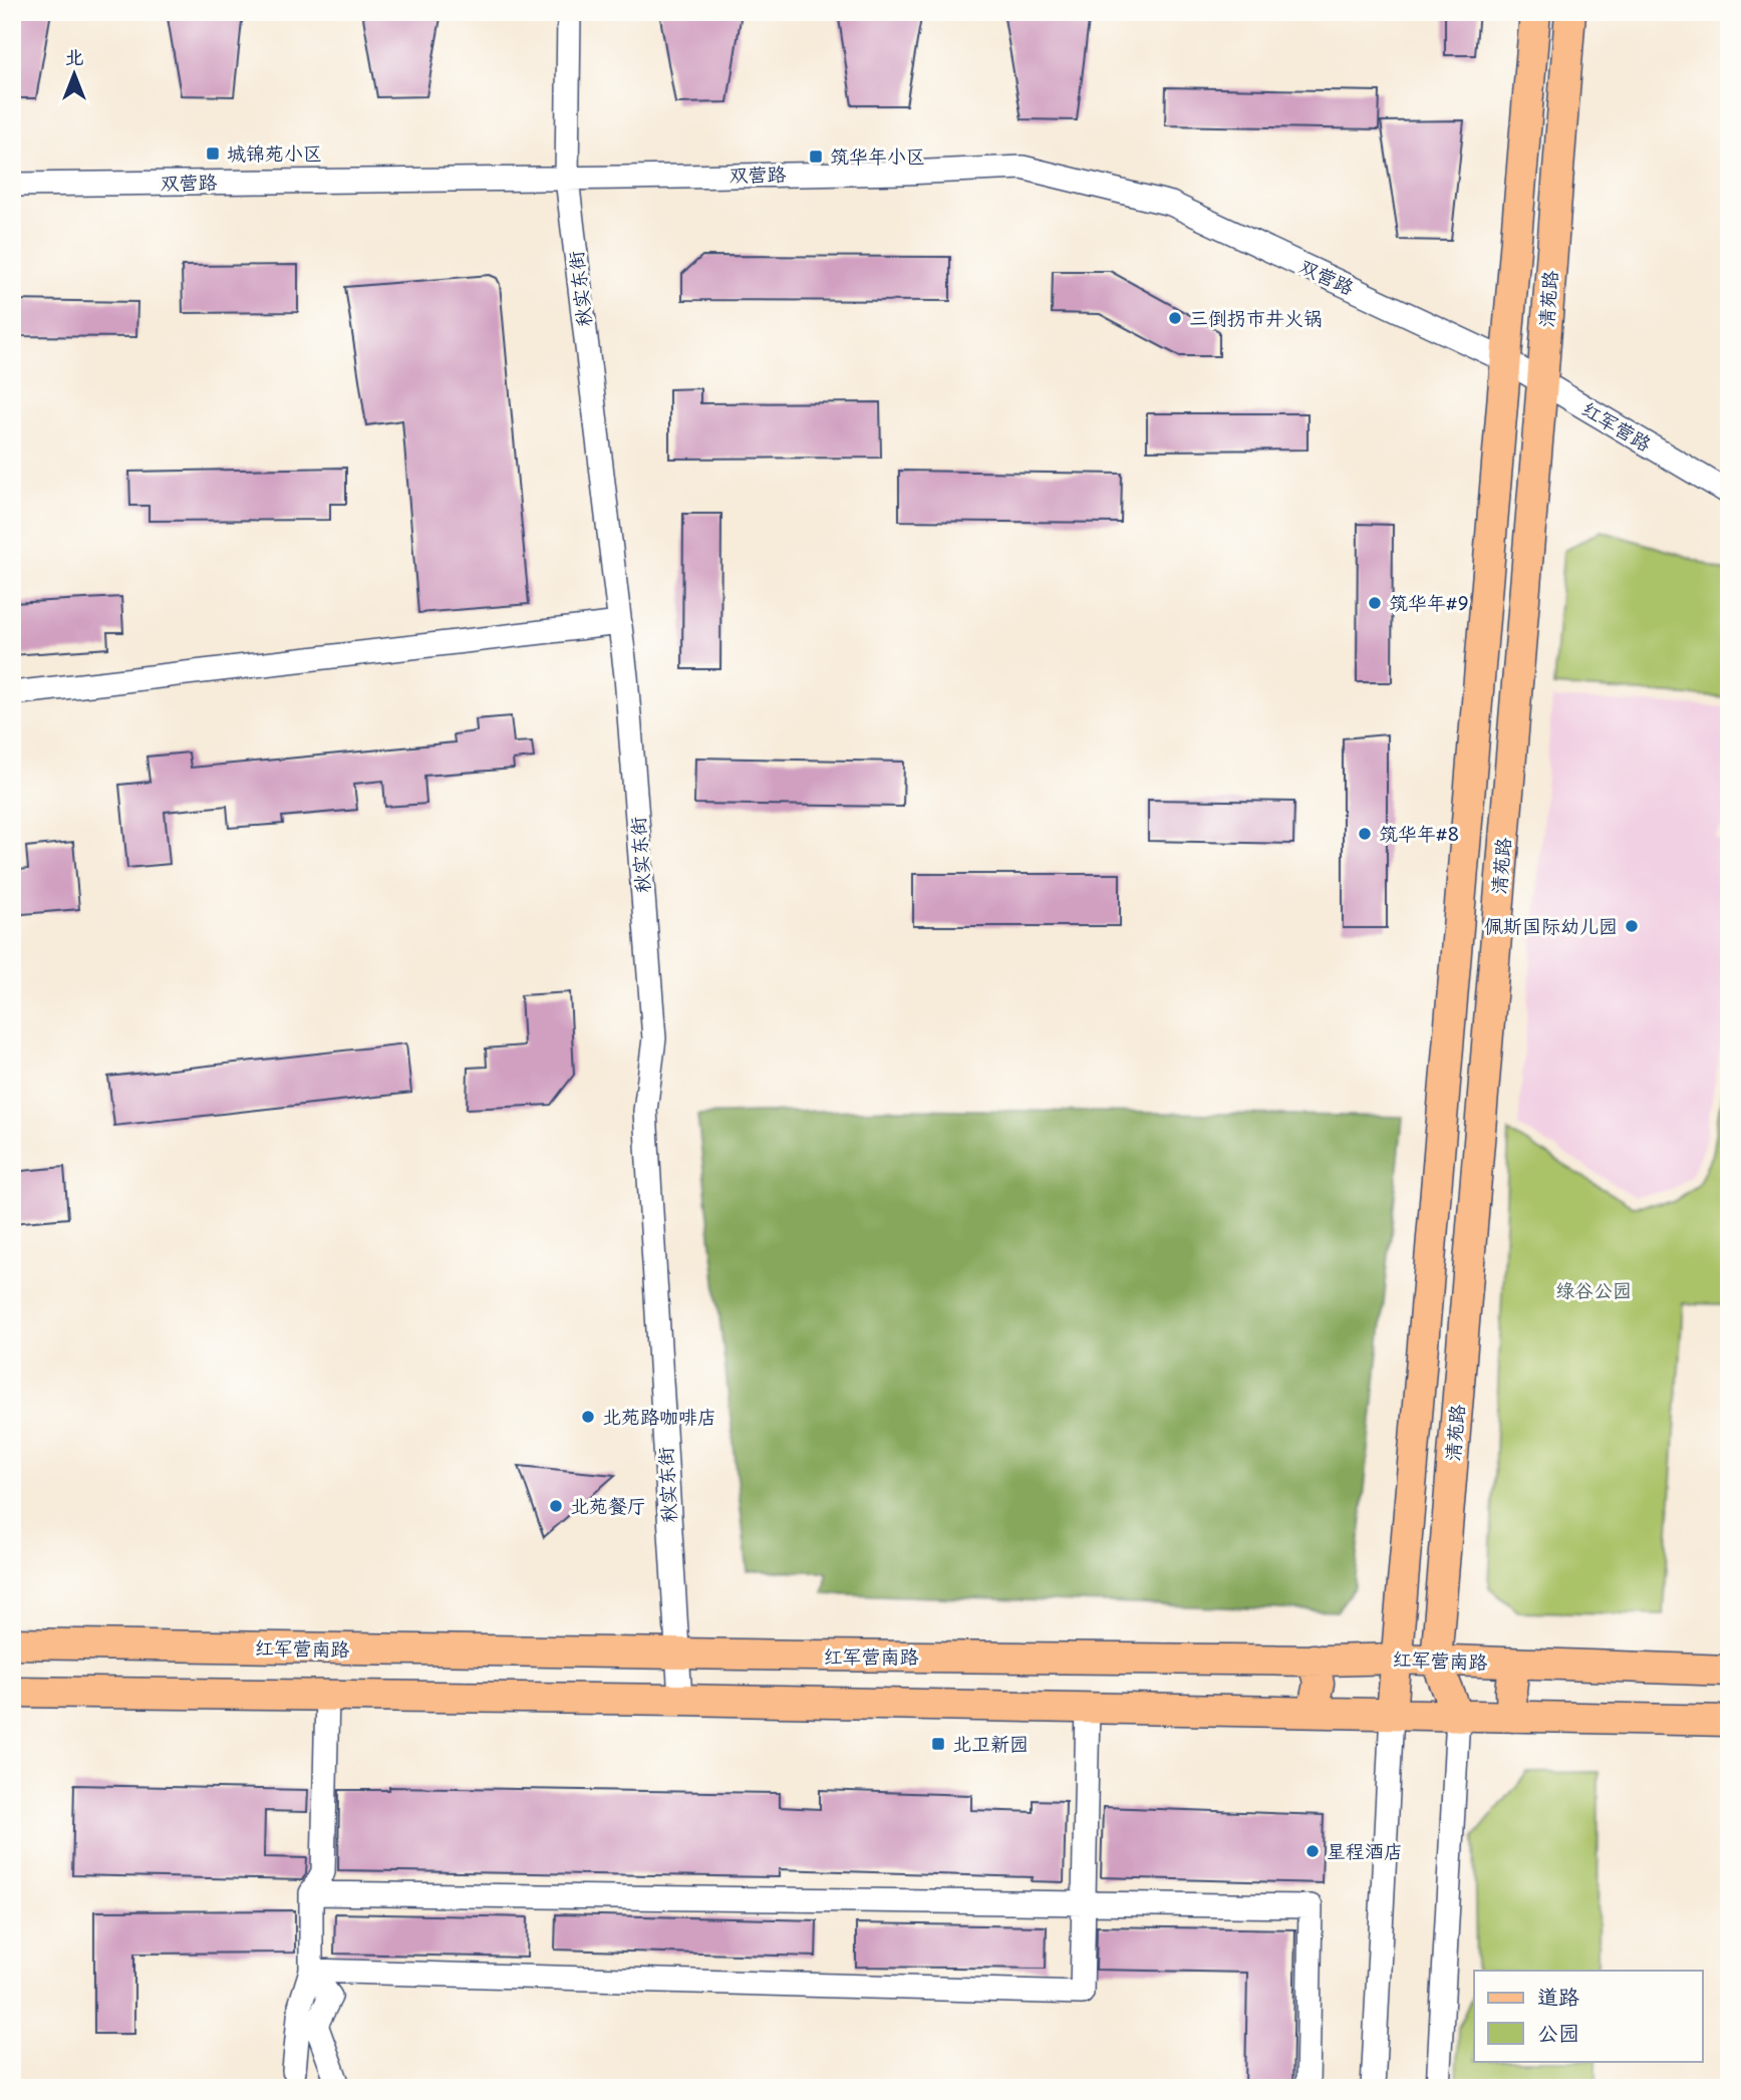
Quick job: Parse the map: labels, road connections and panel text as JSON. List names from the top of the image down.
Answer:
{
  "streets": {
    "main road": ["清苑路", "红军营南路"],
    "street": ["双营路", "秋实东街", "红军营路"]
  },
  "crossings": [
    ["双营路", "秋实东街"],
    ["双营路", "清苑路"],
    ["双营路", "红军营路"],
    ["秋实东街", "红军营南路"],
    ["清苑路", "红军营路"],
    ["清苑路", "红军营南路"]
  ],
  "parks": ["绿谷公园"],
  "places": {
    "transit": ["城锦苑小区", "筑华年小区", "北卫新园"],
    "other": [
      "三倒拐市井火锅",
      "筑华年#9",
      "筑华年#8",
      "佩斯国际幼儿园",
      "北苑路咖啡店",
      "北苑餐厅",
      "星程酒店"
    ]
  },
  "legend": ["道路", "公园"],
  "north": "top"
}
